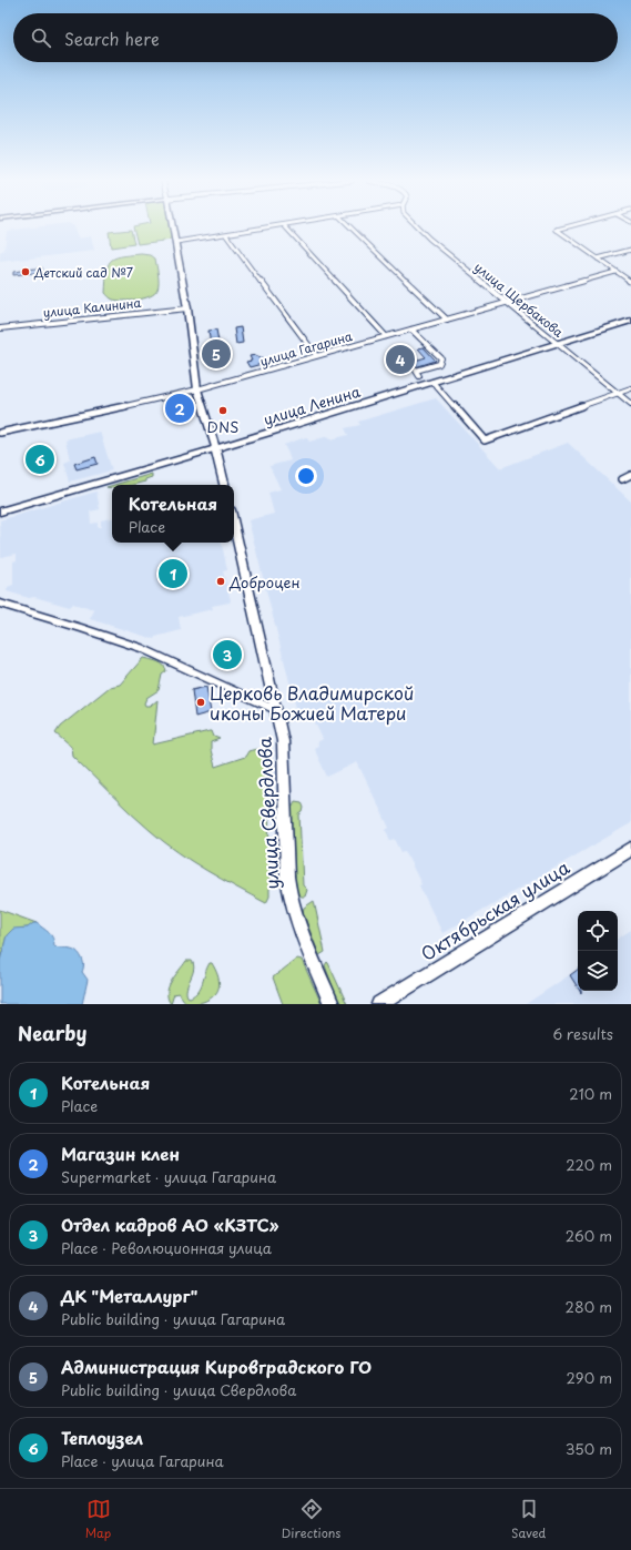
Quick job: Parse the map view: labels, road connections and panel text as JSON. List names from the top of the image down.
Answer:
{
  "streets": {
    "main road": ["улица Ленина", "улица Свердлова", "Октябрьская улица"],
    "street": ["улица Щербакова", "улица Калинина", "улица Гагарина"]
  },
  "crossings": [
    ["улица Щербакова", "улица Гагарина"],
    ["улица Щербакова", "улица Ленина"]
  ],
  "places": [
    "Детский сад №7",
    "DNS",
    "Доброцен",
    "Церковь Владимирской иконы Божией Матери"
  ],
  "page": {
    "search": "Search here",
    "pins": [
      "5",
      "4",
      "2",
      "6",
      "1",
      "3"
    ],
    "popup": ["Котельная", "Place"],
    "heading": ["Nearby", "6 results"],
    "list": [
      {
        "mark": "1",
        "name": "Котельная",
        "note": "Place",
        "value": "210 m"
      },
      {
        "mark": "2",
        "name": "Магазин клен",
        "note": "Supermarket · улица Гагарина",
        "value": "220 m"
      },
      {
        "mark": "3",
        "name": "Отдел кадров АО «КЗТС»",
        "note": "Place · Революционная улица",
        "value": "260 m"
      },
      {
        "mark": "4",
        "name": "ДК \"Металлург\"",
        "note": "Public building · улица Гагарина",
        "value": "280 m"
      },
      {
        "mark": "5",
        "name": "Администрация Кировградского ГО",
        "note": "Public building · улица Свердлова",
        "value": "290 m"
      },
      {
        "mark": "6",
        "name": "Теплоузел",
        "note": "Place · улица Гагарина",
        "value": "350 m"
      }
    ],
    "nav": ["Map", "Directions", "Saved"]
  }
}
